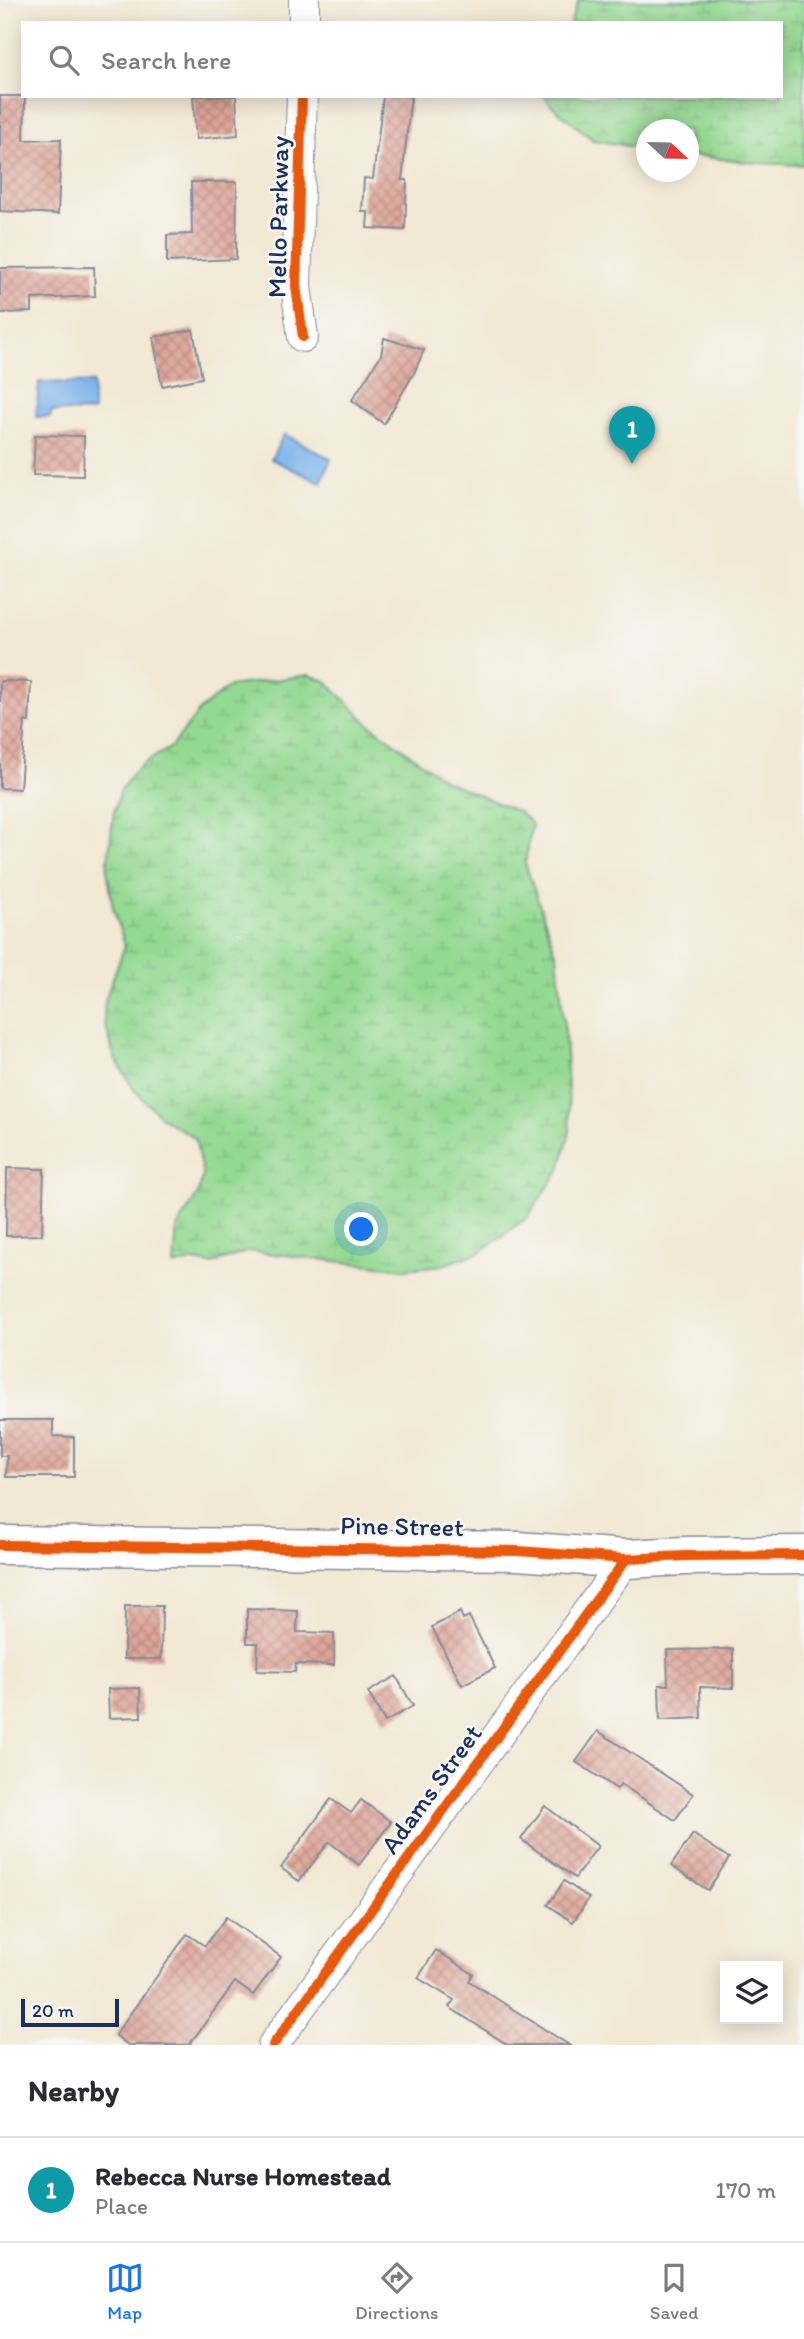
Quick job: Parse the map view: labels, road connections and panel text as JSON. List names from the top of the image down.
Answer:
{
  "streets": {
    "street": ["Mello Parkway", "Pine Street", "Adams Street"]
  },
  "crossings": [
    ["Pine Street", "Adams Street"]
  ],
  "scale_bar": "20 m",
  "north": "right",
  "page": {
    "search": "Search here",
    "pins": "1",
    "scale": "20 m",
    "heading": "Nearby",
    "list": [
      {
        "mark": "1",
        "name": "Rebecca Nurse Homestead",
        "note": "Place",
        "value": "170 m"
      }
    ],
    "nav": ["Map", "Directions", "Saved"]
  }
}
